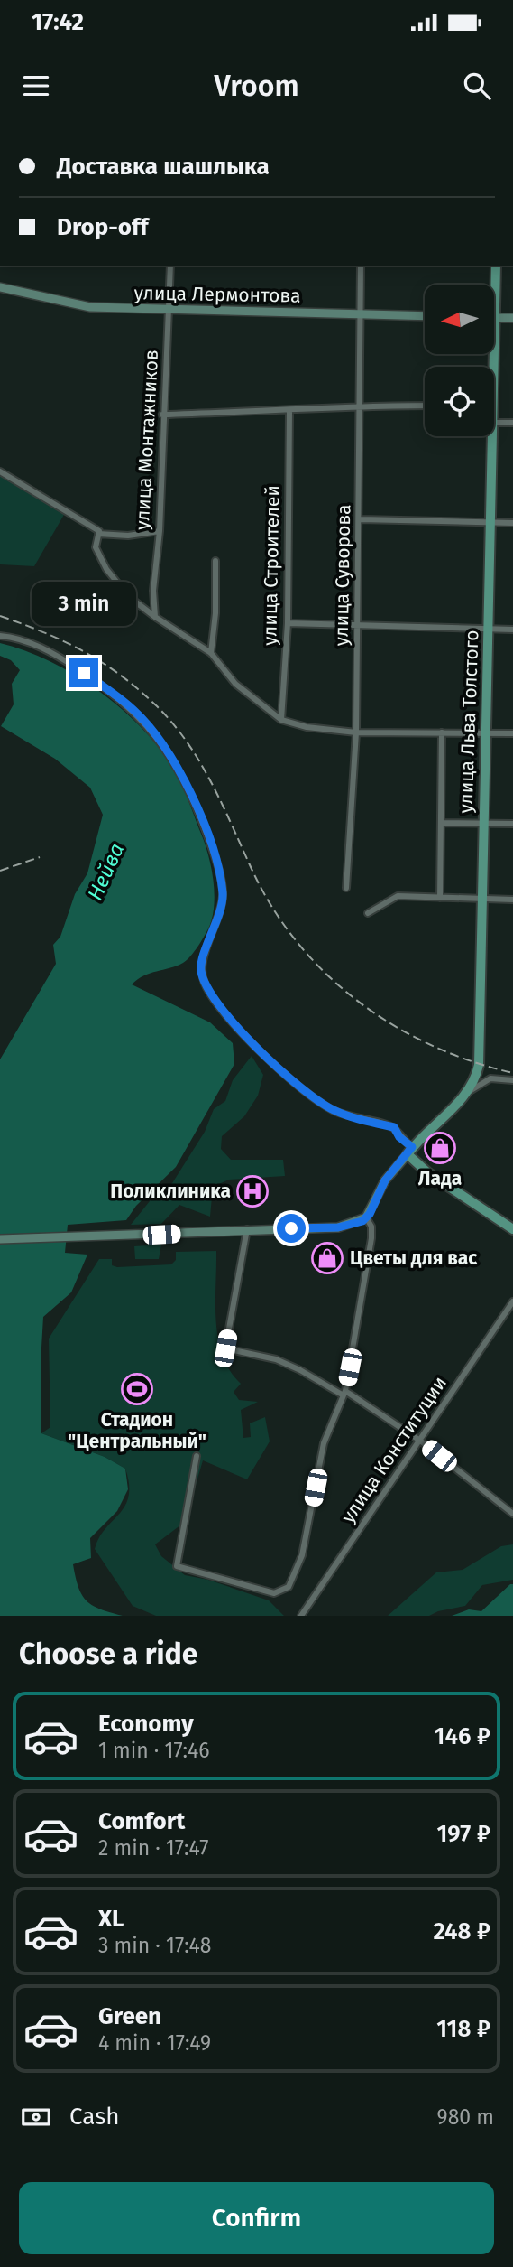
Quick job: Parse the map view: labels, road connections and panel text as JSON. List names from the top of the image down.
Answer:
{
  "streets": {
    "main road": ["улица Льва Толстого"],
    "street": [
      "улица Лермонтова",
      "улица Монтажников",
      "улица Строителей",
      "улица Суворова",
      "улица Конституции"
    ]
  },
  "crossings": [
    ["улица Лермонтова", "улица Монтажников"],
    ["улица Лермонтова", "улица Суворова"]
  ],
  "water": ["Нейва"],
  "places": {
    "shop": ["Лада", "Цветы для вас"],
    "hospital": ["Поликлиника"],
    "sports": ["Стадион \"Центральный\""]
  },
  "north": "left",
  "page": {
    "status": "17:42",
    "header": "Vroom",
    "banner": ["Доставка шашлыка", "Drop-off"],
    "bubble": "3 min",
    "heading": "Choose a ride",
    "list": [
      {
        "name": "Economy",
        "note": "1 min · 17:46",
        "value": "146 ₽"
      },
      {
        "name": "Comfort",
        "note": "2 min · 17:47",
        "value": "197 ₽"
      },
      {
        "name": "XL",
        "note": "3 min · 17:48",
        "value": "248 ₽"
      },
      {
        "name": "Green",
        "note": "4 min · 17:49",
        "value": "118 ₽"
      }
    ],
    "pay": ["Cash", "980 m"],
    "buttons": "Confirm"
  }
}
